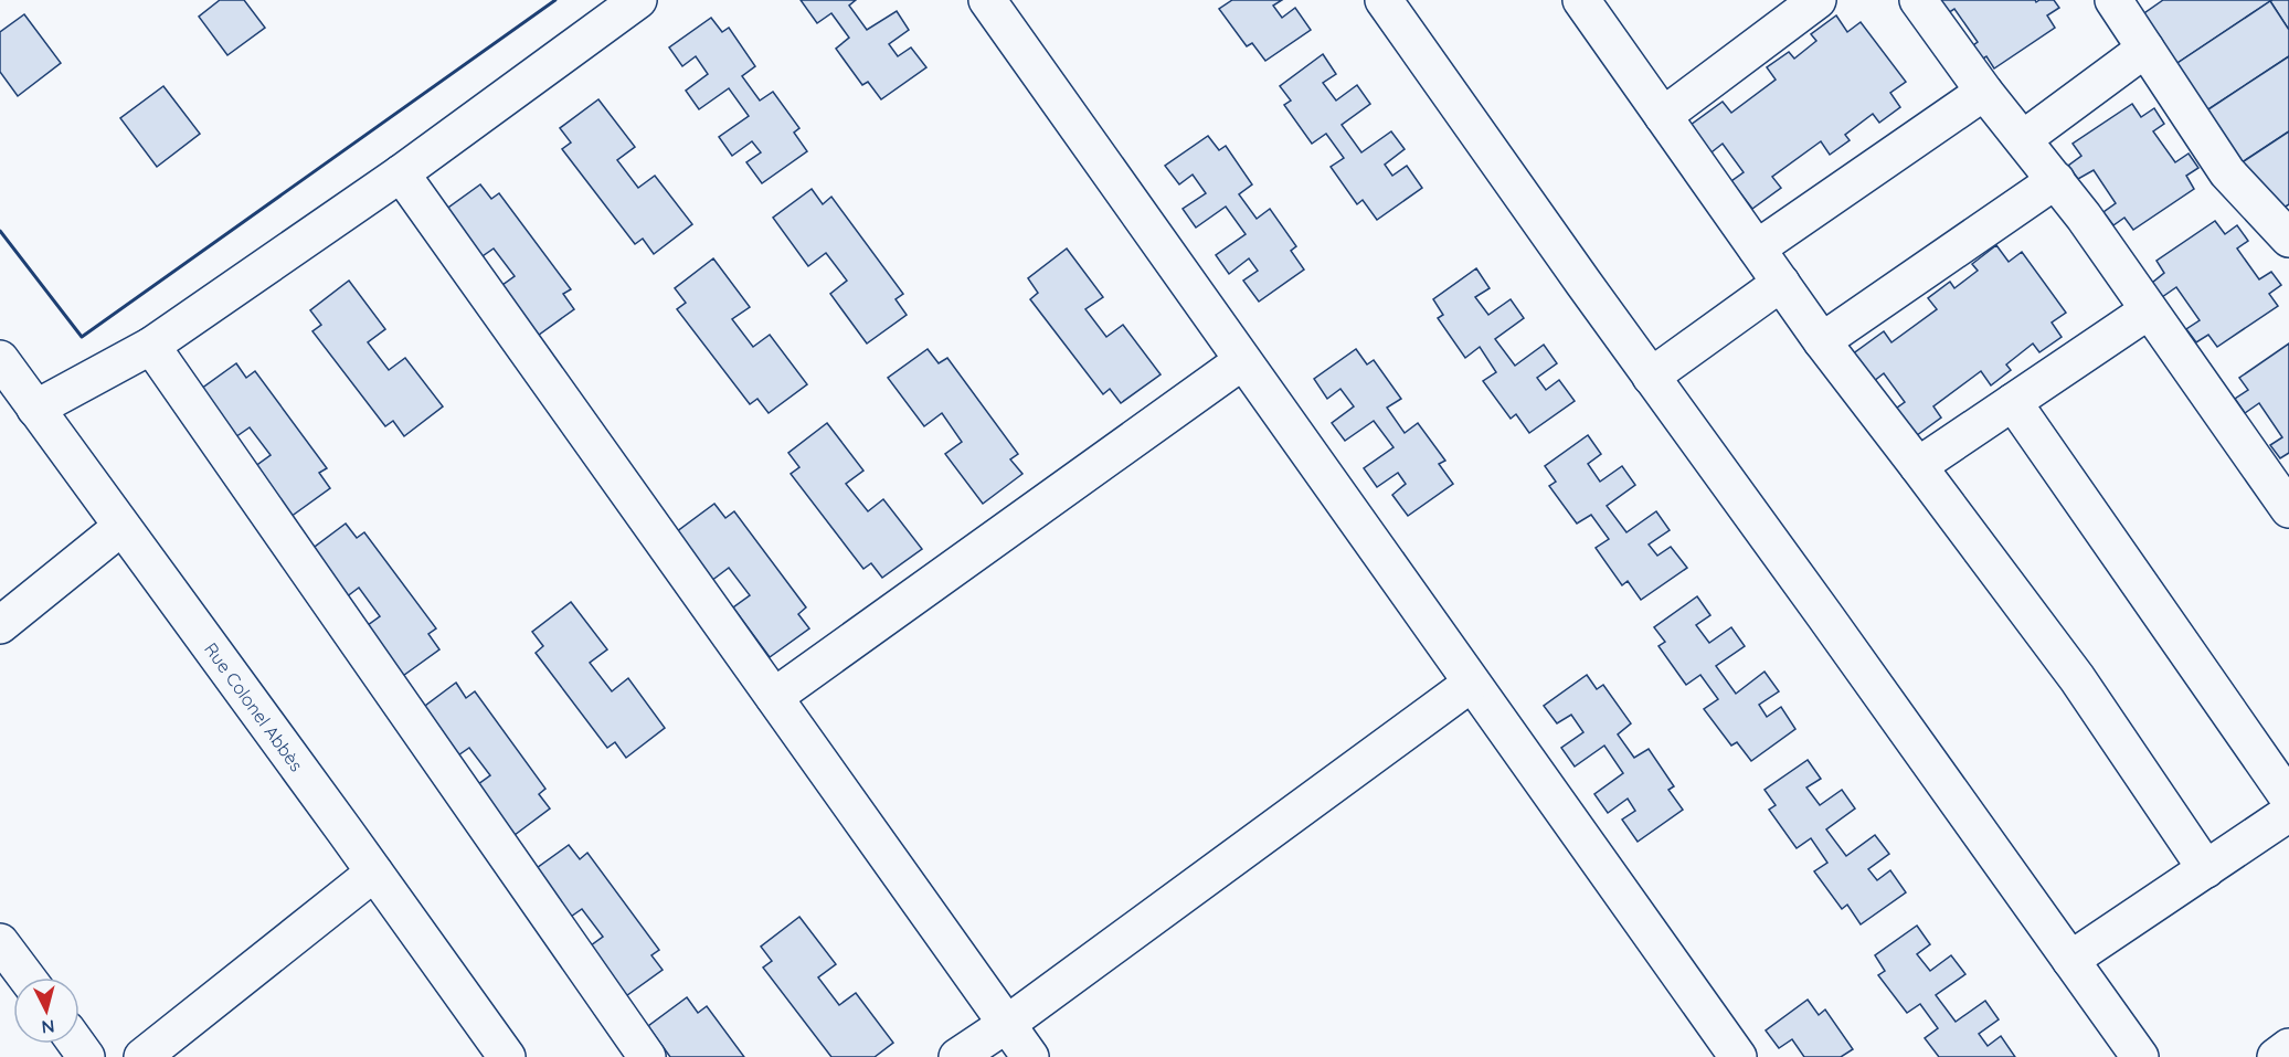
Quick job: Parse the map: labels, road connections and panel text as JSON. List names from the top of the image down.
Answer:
{
  "streets": {
    "street": ["Rue Colonel Abbès"]
  },
  "north": "bottom"
}
